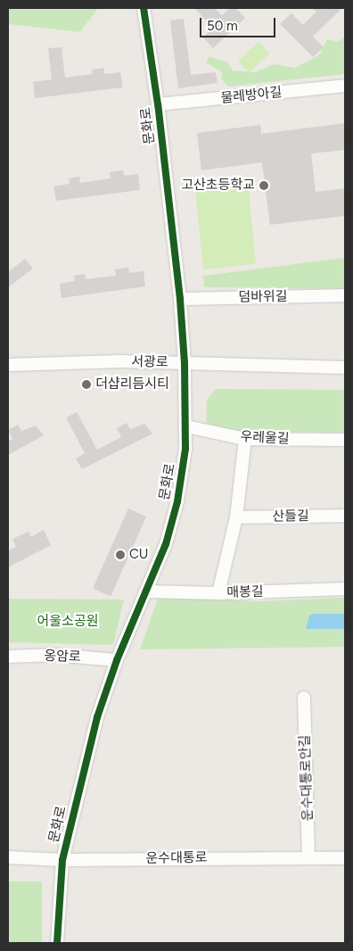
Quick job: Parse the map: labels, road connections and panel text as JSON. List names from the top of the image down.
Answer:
{
  "streets": {
    "street": [
      "물레방아길",
      "문화로",
      "덤바위길",
      "서광로",
      "우레울길",
      "산들길",
      "매봉길",
      "옹암로",
      "운수대통로안길",
      "운수대통로"
    ]
  },
  "crossings": [
    ["물레방아길", "문화로"],
    ["문화로", "덤바위길"],
    ["문화로", "서광로"],
    ["문화로", "우레울길"],
    ["문화로", "매봉길"],
    ["문화로", "옹암로"],
    ["문화로", "운수대통로"],
    ["운수대통로안길", "운수대통로"]
  ],
  "parks": ["어울소공원"],
  "places": ["고산초등학교", "더샵리듬시티", "CU"],
  "scale_bar": "50 m"
}
